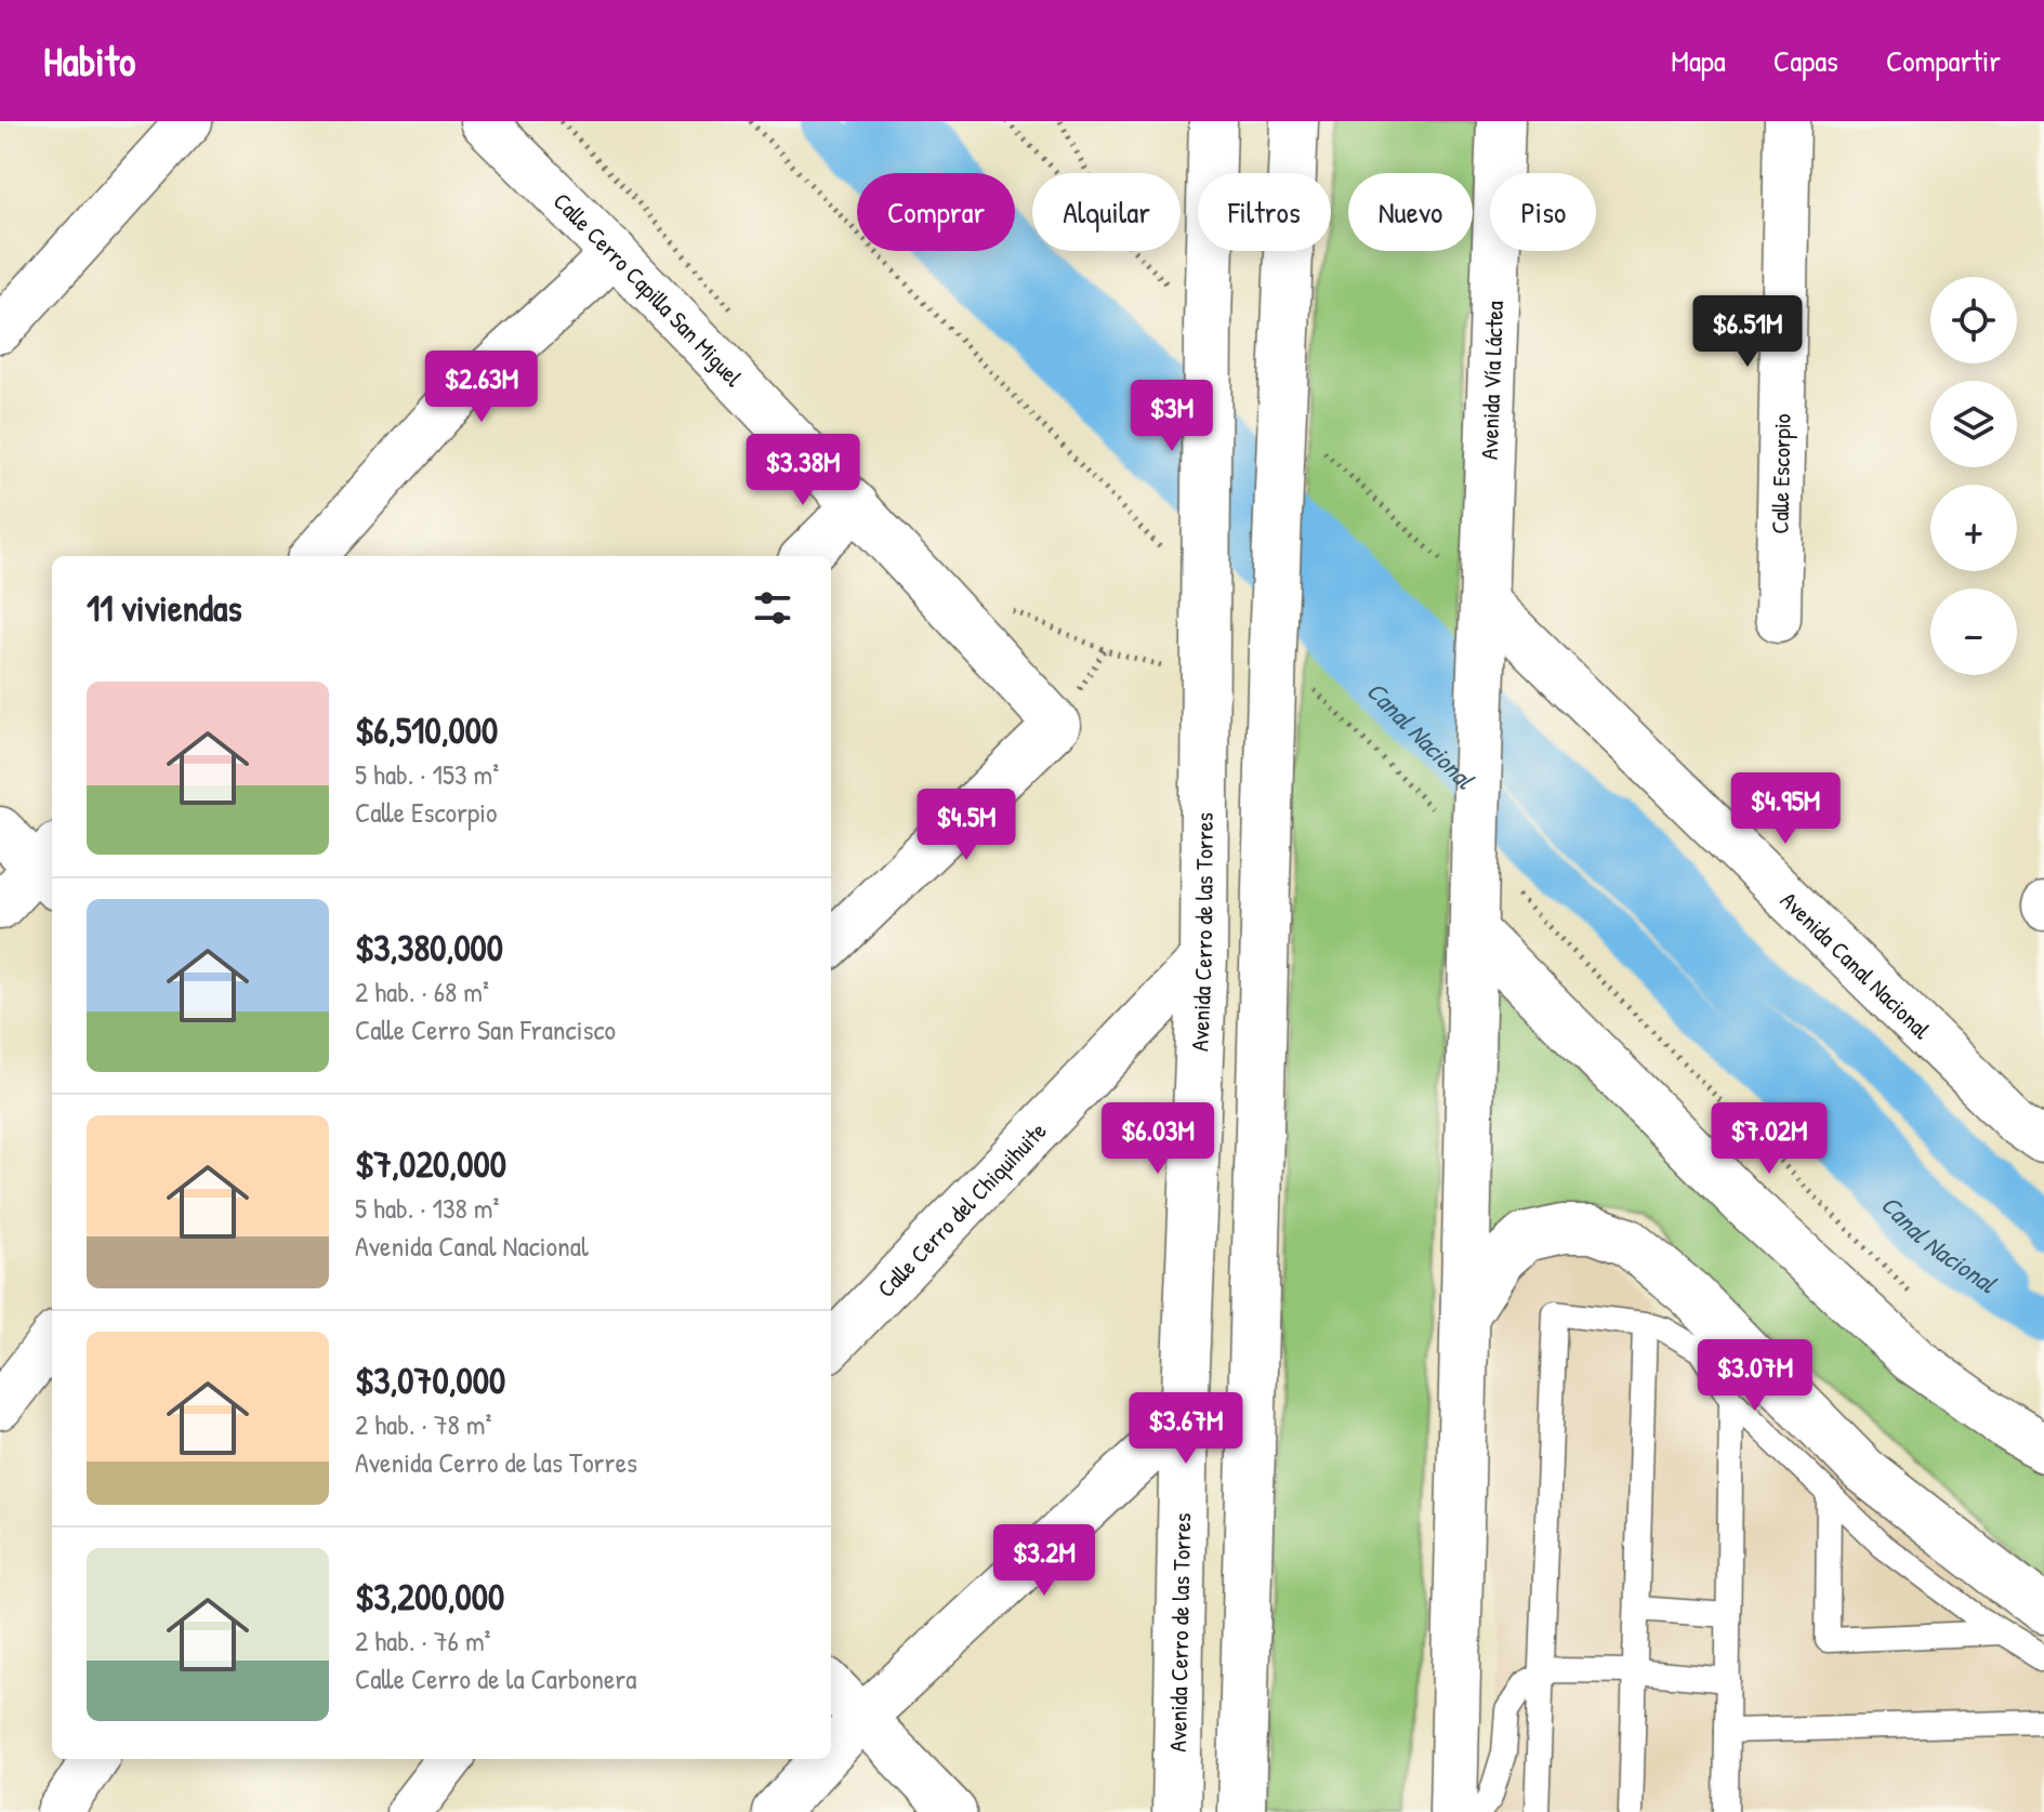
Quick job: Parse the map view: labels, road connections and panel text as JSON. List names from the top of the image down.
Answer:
{
  "streets": {
    "main road": ["Avenida Vía Láctea", "Avenida Cerro de las Torres"],
    "street": [
      "Calle Cerro Capilla San Miguel",
      "Calle Escorpio",
      "Avenida Canal Nacional",
      "Calle Cerro del Chiquihuite"
    ]
  },
  "crossings": [
    ["Avenida Vía Láctea", "Avenida Canal Nacional"],
    ["Avenida Cerro de las Torres", "Calle Cerro del Chiquihuite"]
  ],
  "water": ["Canal Nacional"],
  "page": {
    "header": "Habito",
    "nav": ["Mapa", "Capas", "Compartir"],
    "chip": [
      "Comprar",
      "Alquilar",
      "Filtros",
      "Nuevo",
      "Piso"
    ],
    "map_buttons": ["+", "−"],
    "price": [
      "$6.51M",
      "$2.63M",
      "$3M",
      "$3.38M",
      "$4.95M",
      "$4.5M",
      "$6.03M",
      "$7.02M",
      "$3.07M",
      "$3.67M",
      "$3.2M"
    ],
    "heading": "11 viviendas",
    "list": [
      {
        "name": "$6,510,000",
        "note": "5 hab. · 153 m² · Calle Escorpio"
      },
      {
        "name": "$3,380,000",
        "note": "2 hab. · 68 m² · Calle Cerro San Francisco"
      },
      {
        "name": "$7,020,000",
        "note": "5 hab. · 138 m² · Avenida Canal Nacional"
      },
      {
        "name": "$3,070,000",
        "note": "2 hab. · 78 m² · Avenida Cerro de las Torres"
      },
      {
        "name": "$3,200,000",
        "note": "2 hab. · 76 m² · Calle Cerro de la Carbonera"
      }
    ]
  }
}
